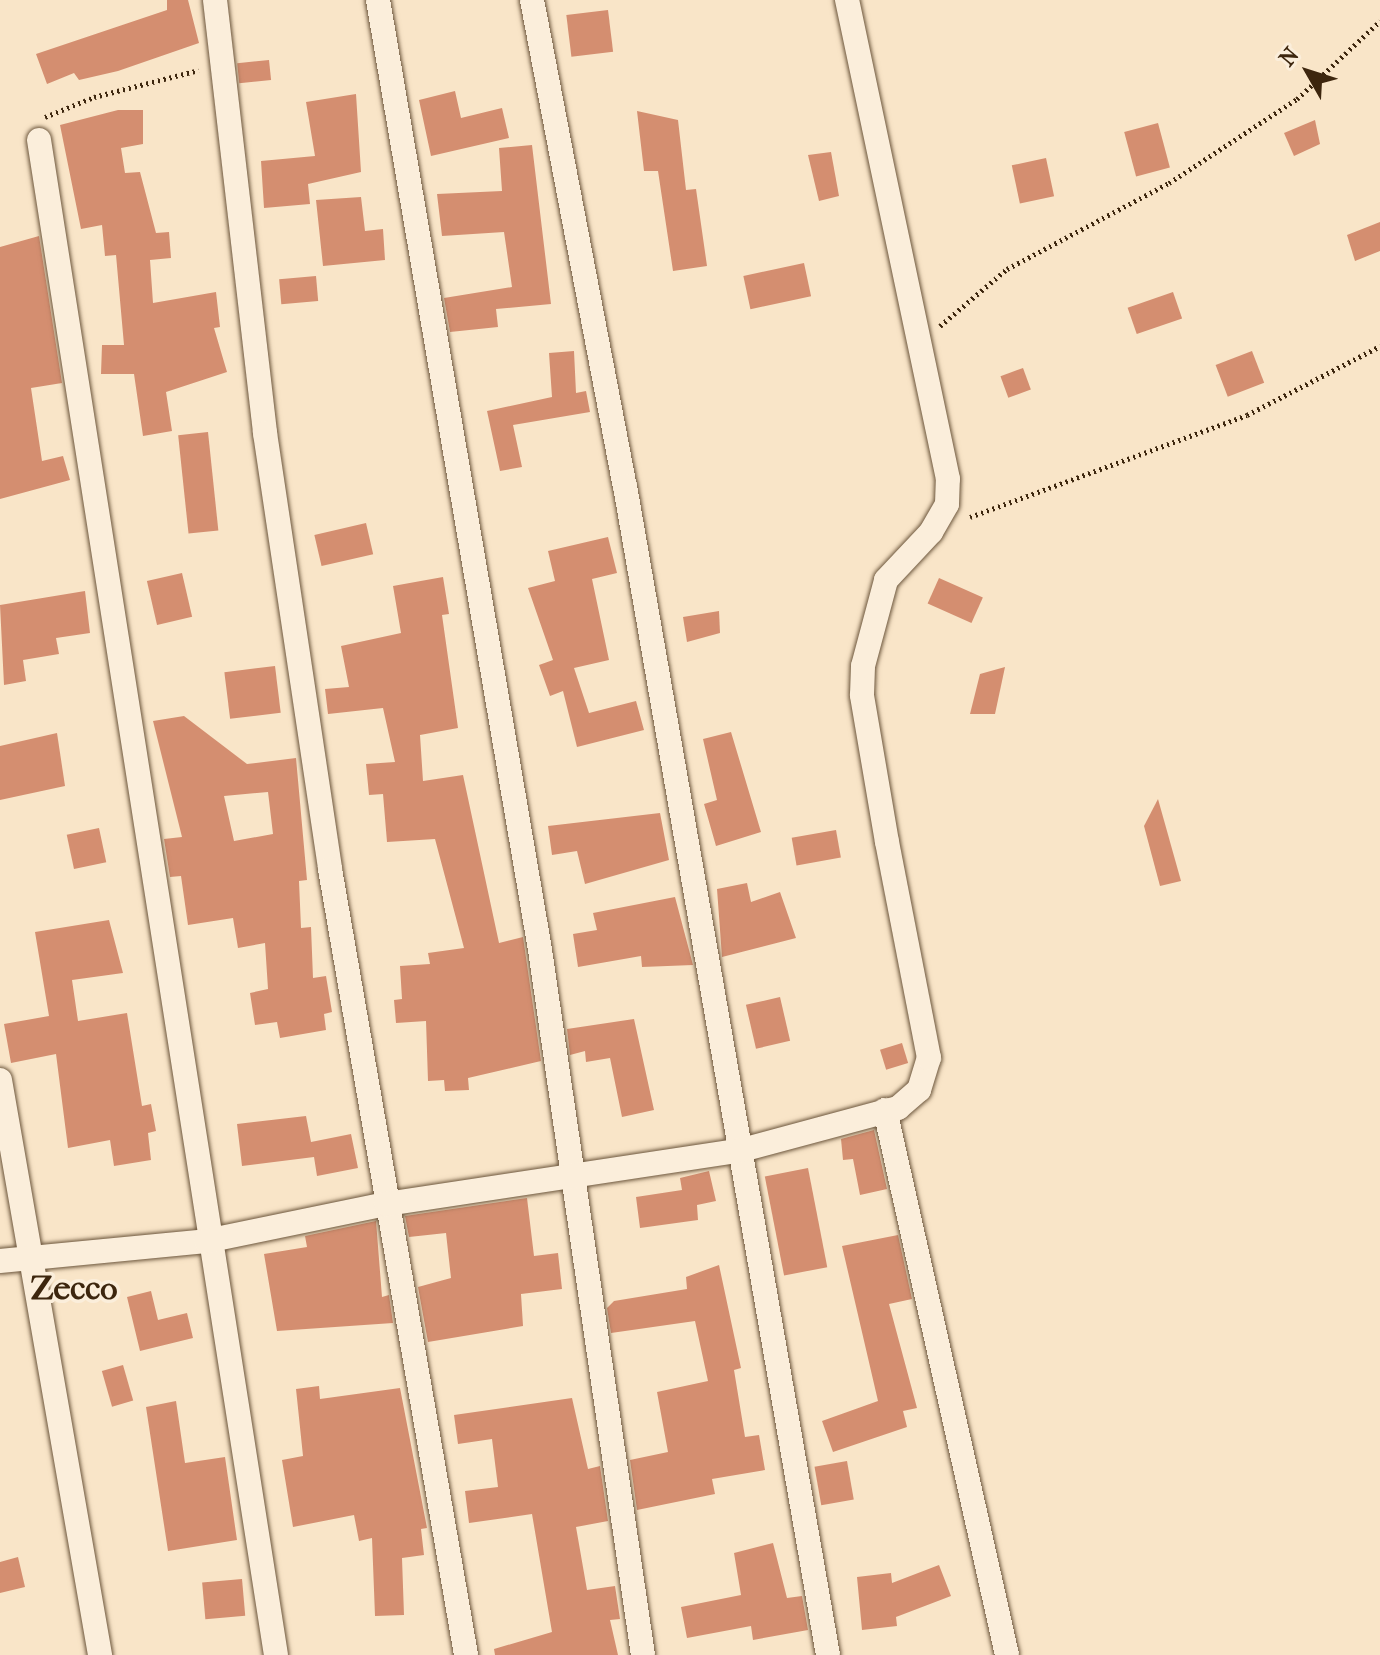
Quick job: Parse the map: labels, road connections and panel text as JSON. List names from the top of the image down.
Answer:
{
  "districts": ["Zecco"],
  "north": "top left"
}
